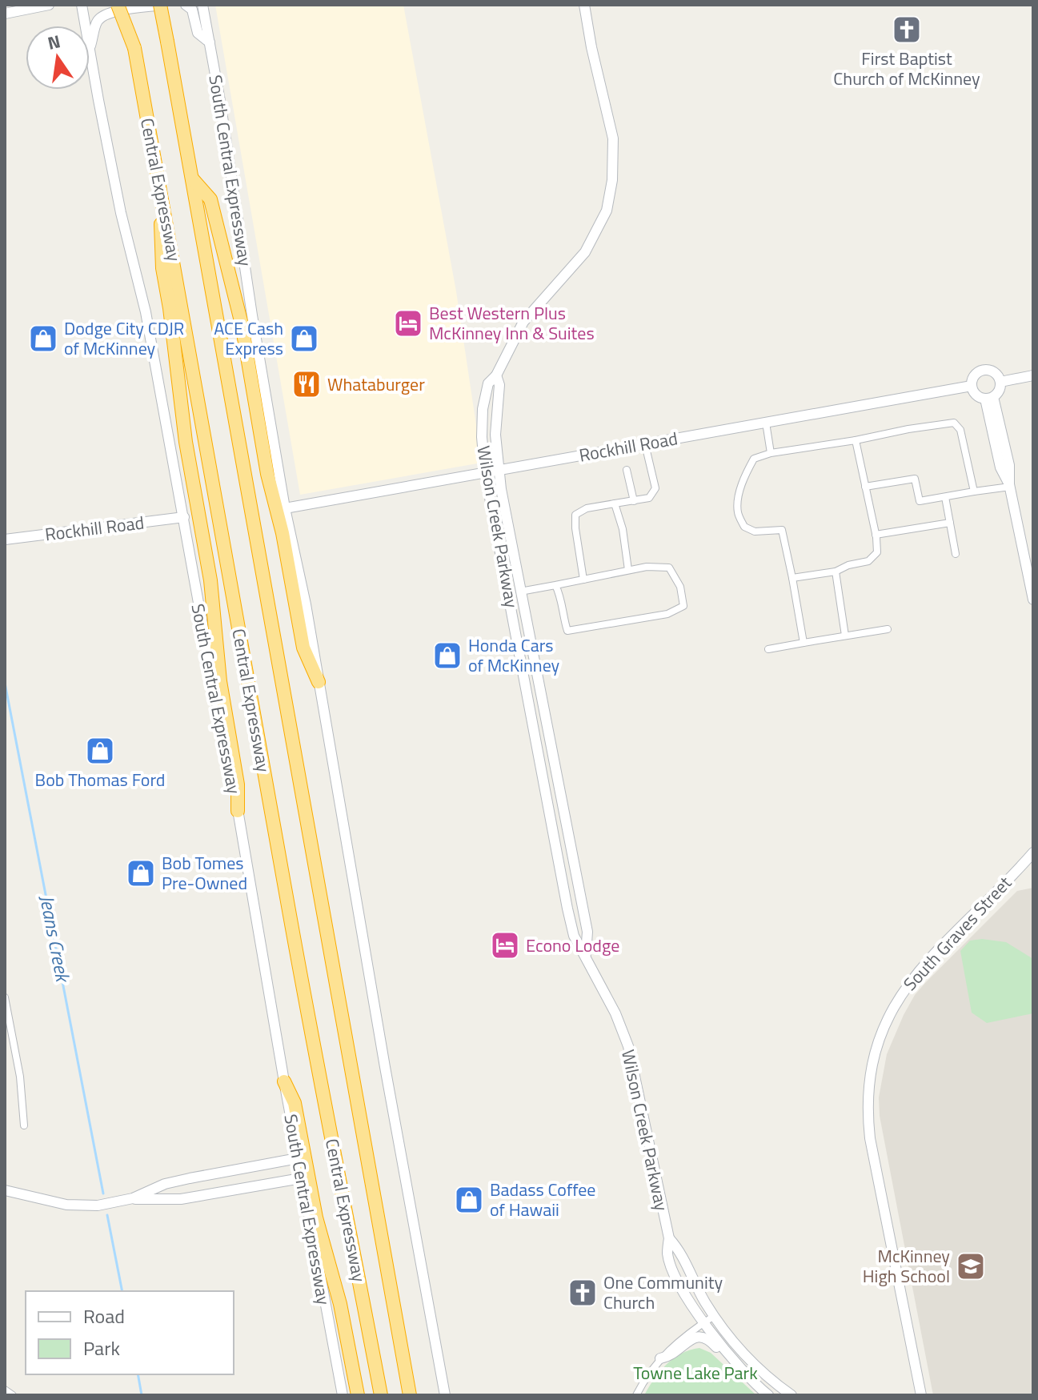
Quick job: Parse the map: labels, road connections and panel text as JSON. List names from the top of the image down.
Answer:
{
  "streets": {
    "highway": ["Central Expressway"],
    "main road": [
      "South Central Expressway",
      "Rockhill Road",
      "Wilson Creek Parkway",
      "South Graves Street"
    ]
  },
  "crossings": [
    ["South Central Expressway", "Rockhill Road"],
    ["Rockhill Road", "Wilson Creek Parkway"]
  ],
  "water": ["Jeans Creek"],
  "parks": ["Towne Lake Park"],
  "places": {
    "church": ["First Baptist Church of McKinney", "One Community Church"],
    "hotel": ["Best Western Plus McKinney Inn & Suites", "Econo Lodge"],
    "shop": [
      "Dodge City CDJR of McKinney",
      "ACE Cash Express",
      "Honda Cars of McKinney",
      "Bob Thomas Ford",
      "Bob Tomes Pre-Owned",
      "Badass Coffee of Hawaii"
    ],
    "restaurant": ["Whataburger"],
    "school or university": ["McKinney High School"]
  },
  "legend": ["Road", "Park"],
  "north": "top"
}
